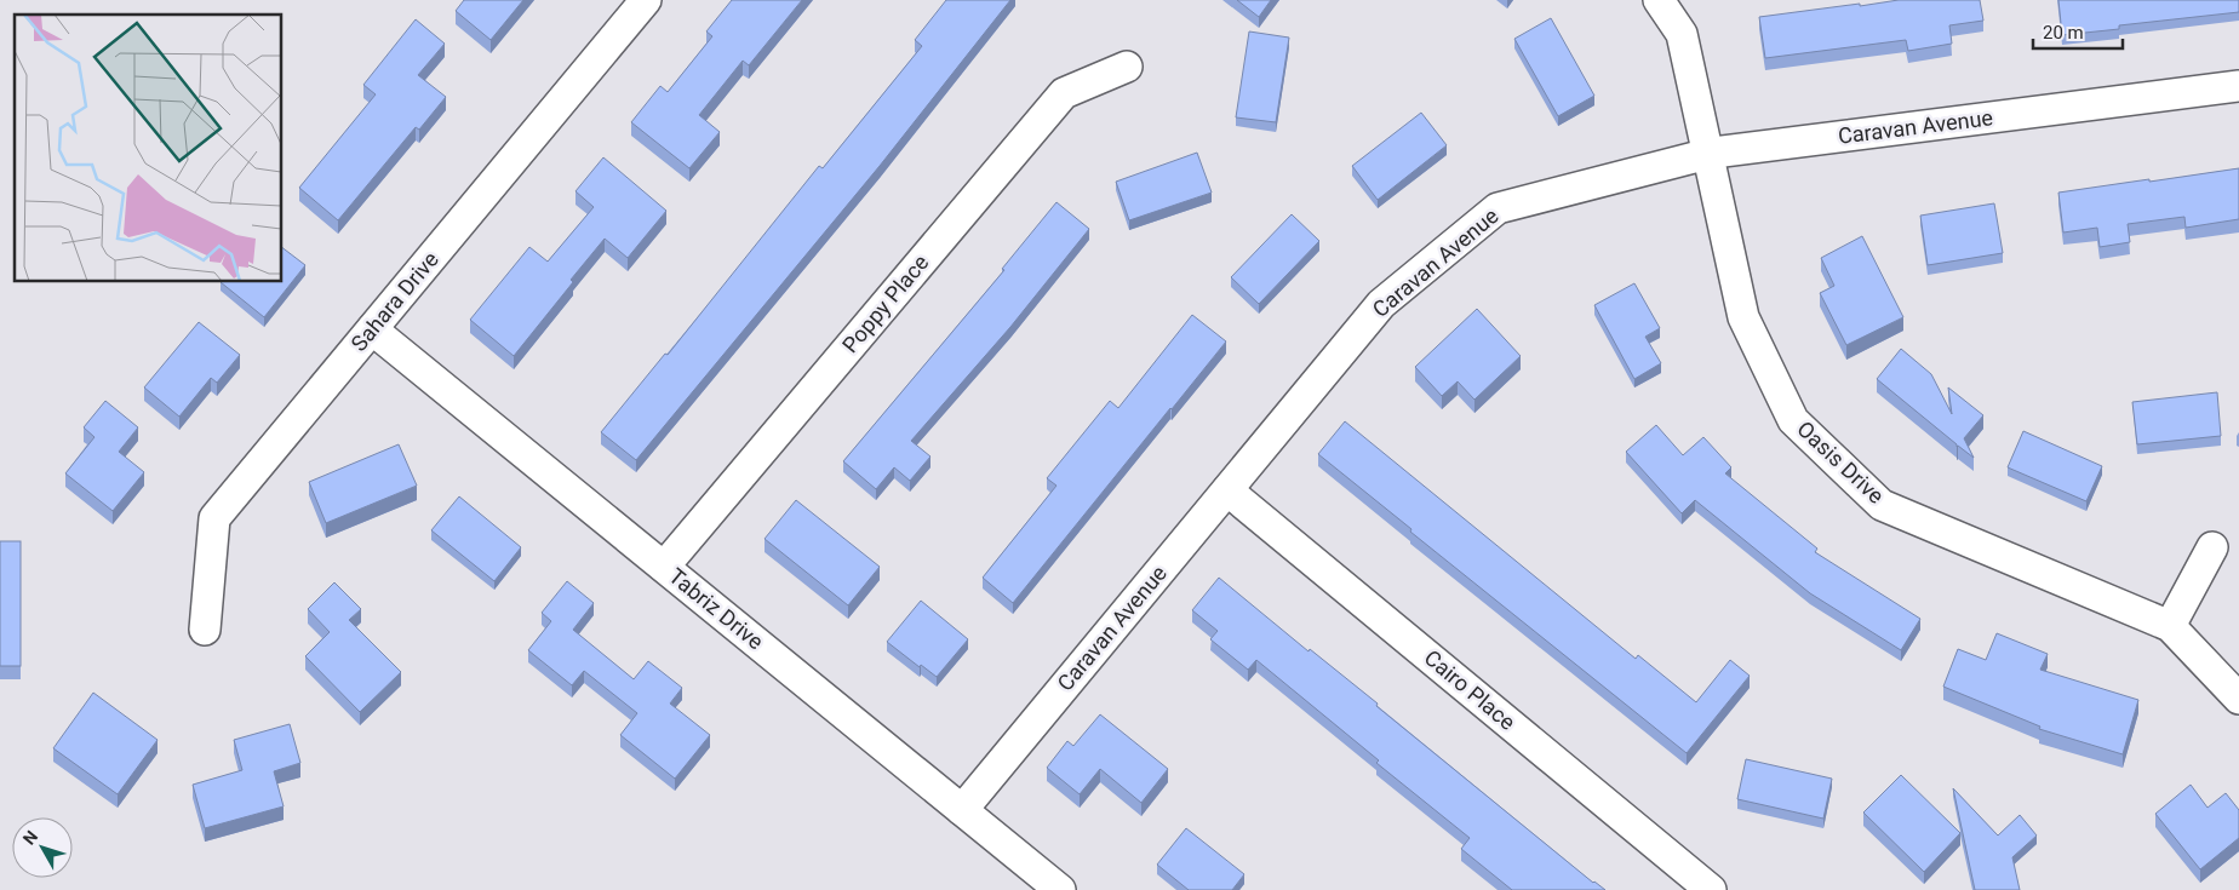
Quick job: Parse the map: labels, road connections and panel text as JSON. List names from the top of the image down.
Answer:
{
  "streets": {
    "street": [
      "Caravan Avenue",
      "Sahara Drive",
      "Poppy Place",
      "Oasis Drive",
      "Tabriz Drive",
      "Cairo Place"
    ]
  },
  "crossings": [
    ["Caravan Avenue", "Oasis Drive"],
    ["Caravan Avenue", "Tabriz Drive"],
    ["Caravan Avenue", "Cairo Place"],
    ["Sahara Drive", "Tabriz Drive"],
    ["Poppy Place", "Tabriz Drive"]
  ],
  "scale_bar": "20 m",
  "north": "top left"
}
